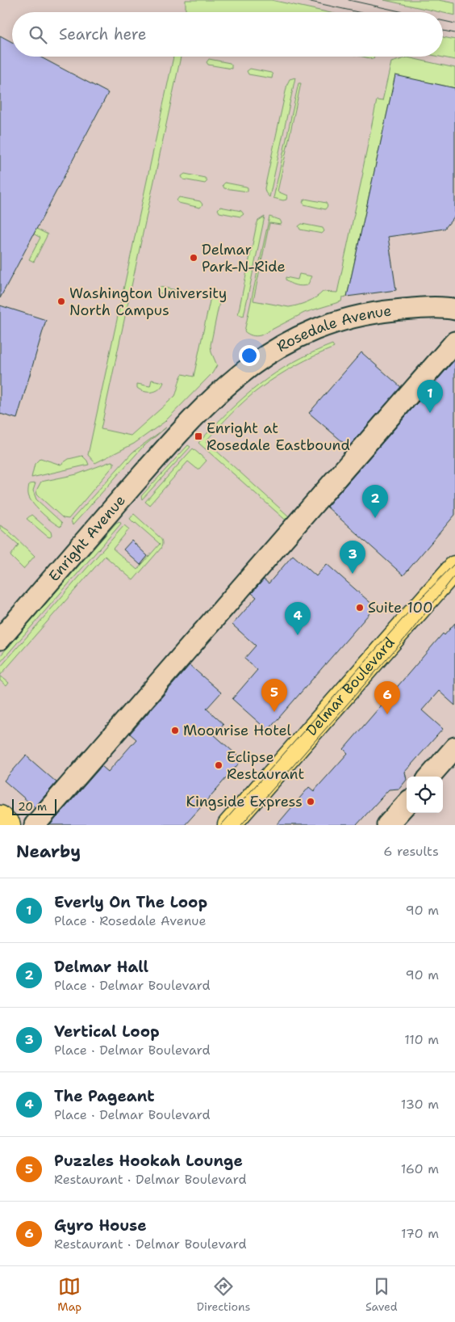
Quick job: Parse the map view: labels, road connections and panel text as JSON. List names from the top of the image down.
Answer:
{
  "streets": {
    "main road": ["Delmar Boulevard"],
    "street": ["Rosedale Avenue", "Enright Avenue"]
  },
  "crossings": [
    ["Rosedale Avenue", "Enright Avenue"]
  ],
  "places": {
    "other": [
      "Delmar Park-N-Ride",
      "Washington University North Campus",
      "Suite 100",
      "Moonrise Hotel",
      "Eclipse Restaurant",
      "Kingside Express"
    ],
    "transit": ["Enright at Rosedale Eastbound"]
  },
  "scale_bar": "20 m",
  "page": {
    "search": "Search here",
    "pins": [
      "1",
      "2",
      "3",
      "4",
      "5",
      "6"
    ],
    "scale": "20 m",
    "heading": ["Nearby", "6 results"],
    "list": [
      {
        "mark": "1",
        "name": "Everly On The Loop",
        "note": "Place · Rosedale Avenue",
        "value": "90 m"
      },
      {
        "mark": "2",
        "name": "Delmar Hall",
        "note": "Place · Delmar Boulevard",
        "value": "90 m"
      },
      {
        "mark": "3",
        "name": "Vertical Loop",
        "note": "Place · Delmar Boulevard",
        "value": "110 m"
      },
      {
        "mark": "4",
        "name": "The Pageant",
        "note": "Place · Delmar Boulevard",
        "value": "130 m"
      },
      {
        "mark": "5",
        "name": "Puzzles Hookah Lounge",
        "note": "Restaurant · Delmar Boulevard",
        "value": "160 m"
      },
      {
        "mark": "6",
        "name": "Gyro House",
        "note": "Restaurant · Delmar Boulevard",
        "value": "170 m"
      }
    ],
    "nav": ["Map", "Directions", "Saved"]
  }
}
